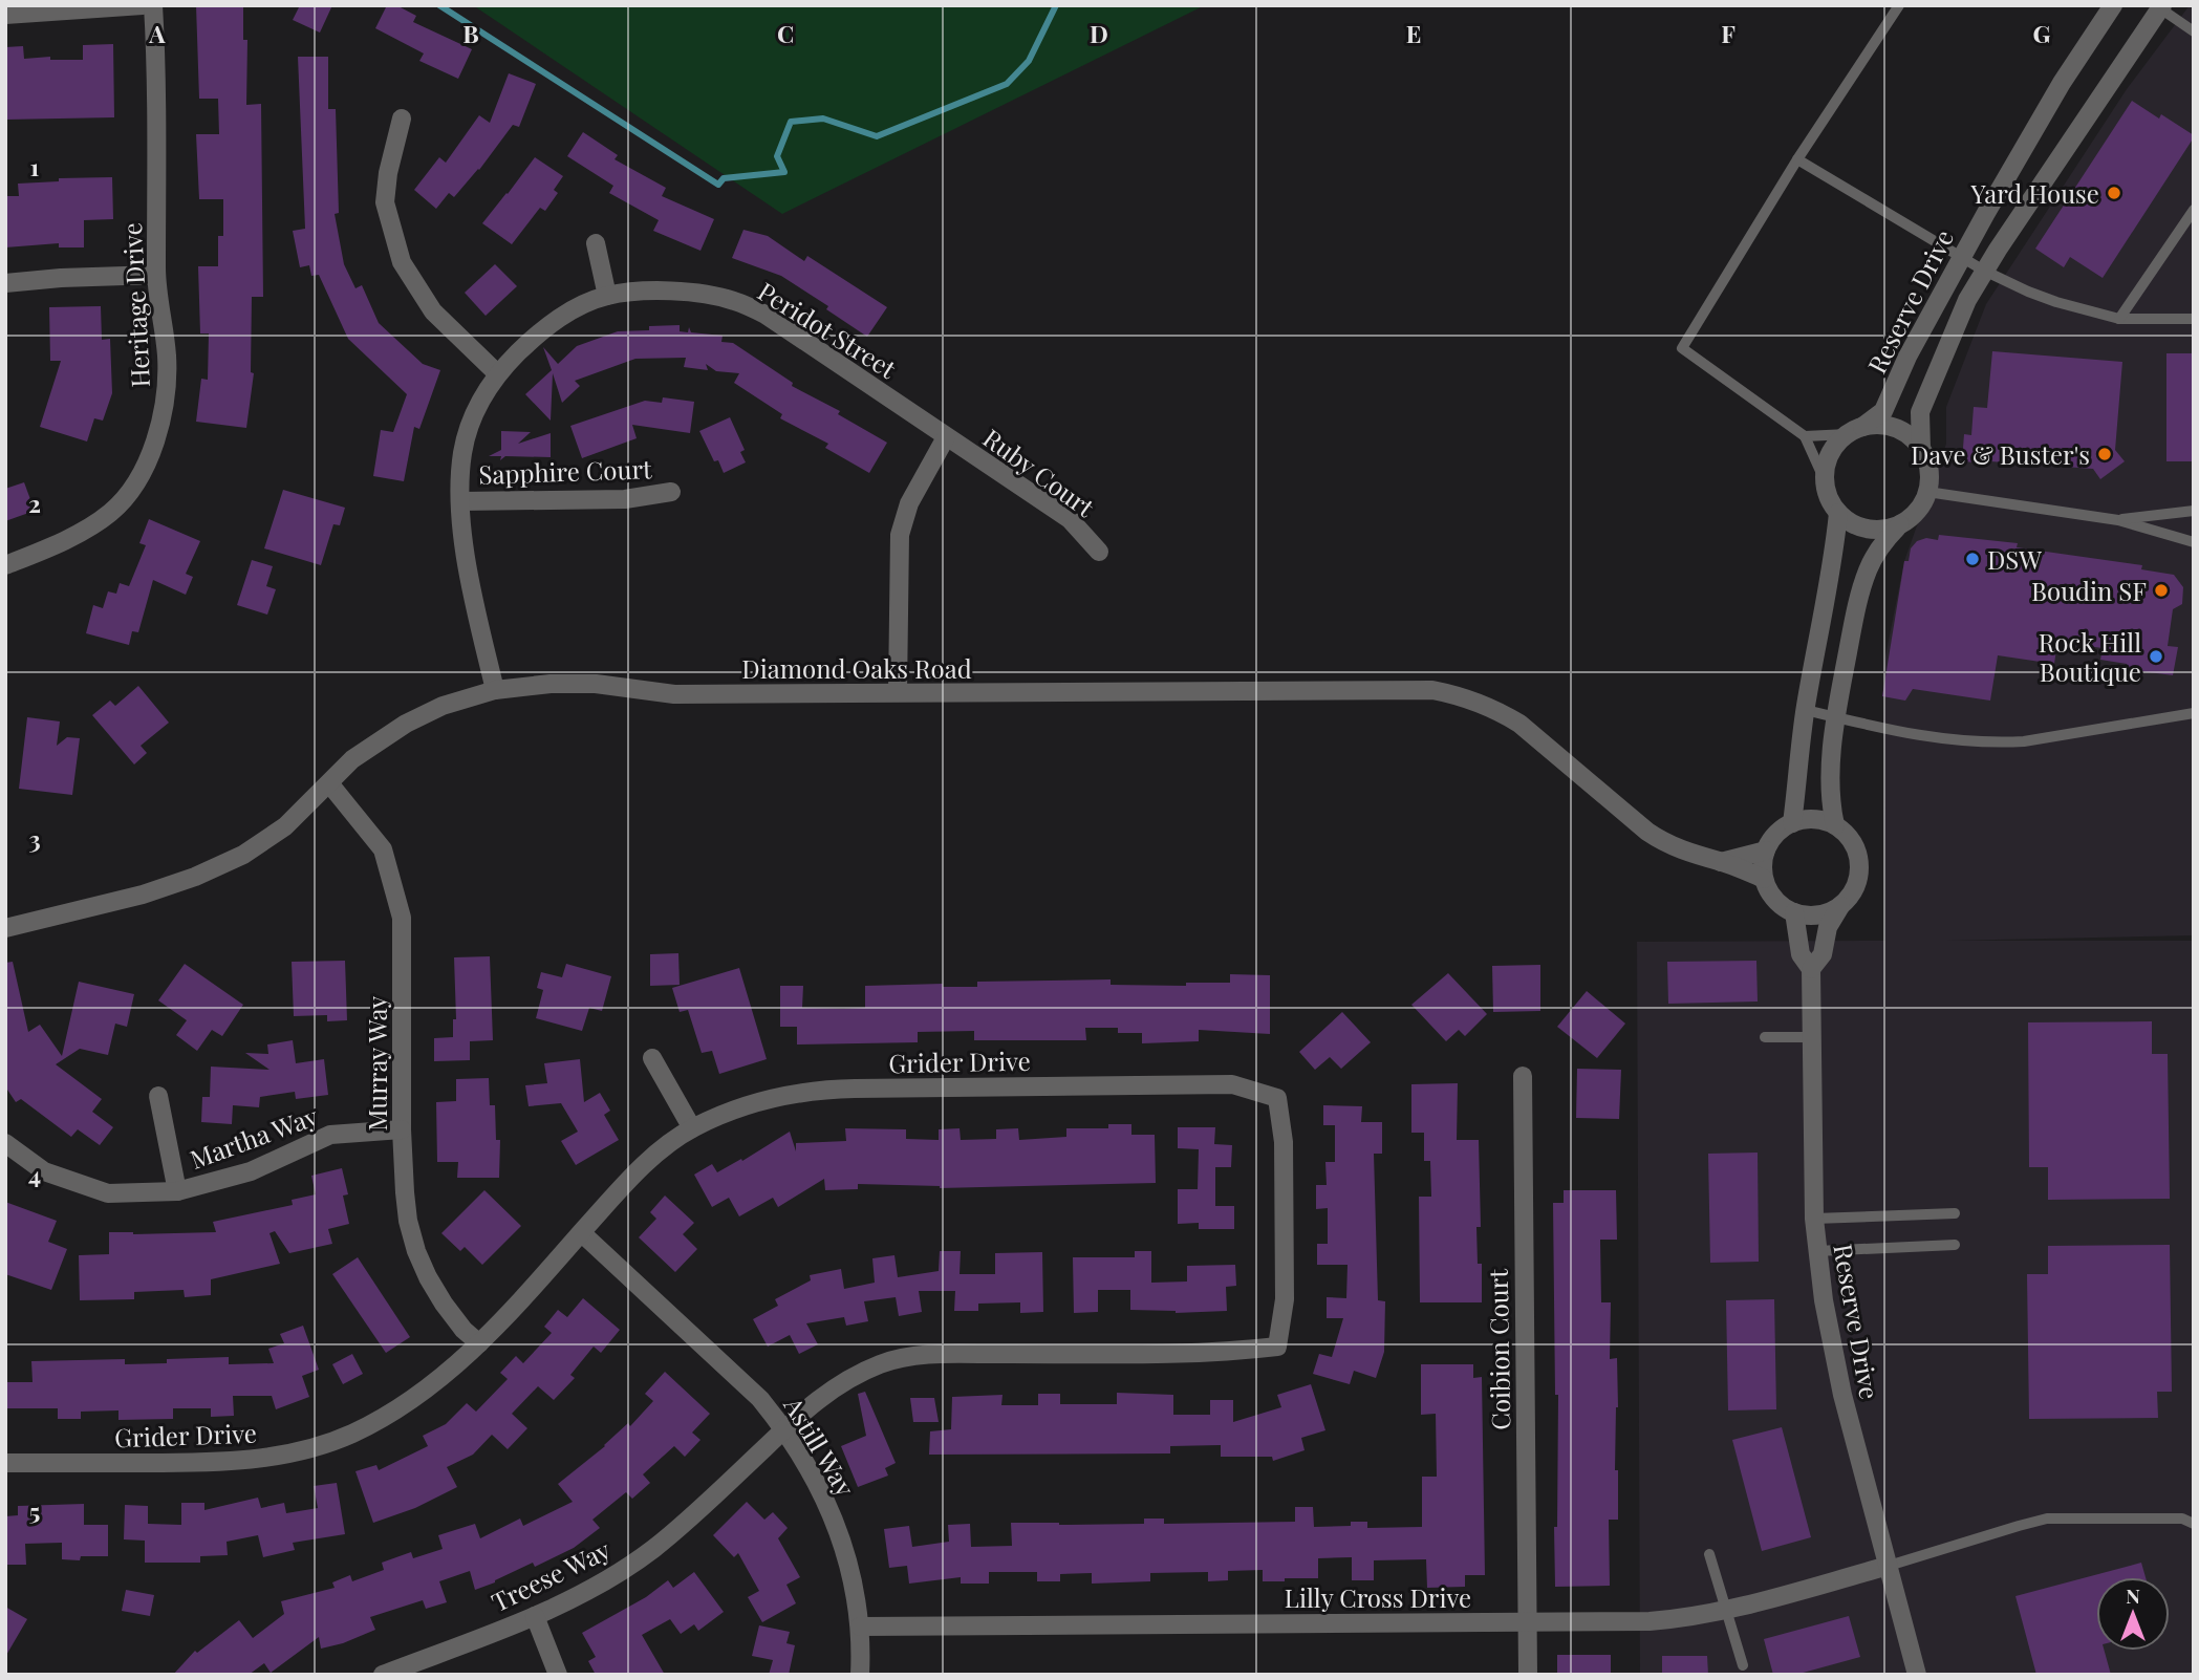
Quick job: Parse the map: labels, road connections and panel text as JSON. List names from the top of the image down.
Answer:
{
  "streets": {
    "street": [
      "Reserve Drive",
      "Heritage Drive",
      "Peridot Street",
      "Sapphire Court",
      "Ruby Court",
      "Diamond Oaks Road",
      "Grider Drive",
      "Murray Way",
      "Martha Way",
      "Coibion Court",
      "Astill Way",
      "Treese Way",
      "Lilly Cross Drive"
    ]
  },
  "crossings": [
    ["Reserve Drive", "Diamond Oaks Road"],
    ["Reserve Drive", "Lilly Cross Drive"],
    ["Peridot Street", "Sapphire Court"],
    ["Peridot Street", "Ruby Court"],
    ["Peridot Street", "Diamond Oaks Road"],
    ["Diamond Oaks Road", "Murray Way"],
    ["Grider Drive", "Murray Way"],
    ["Grider Drive", "Astill Way"],
    ["Grider Drive", "Treese Way"],
    ["Murray Way", "Martha Way"],
    ["Coibion Court", "Lilly Cross Drive"],
    ["Astill Way", "Treese Way"],
    ["Astill Way", "Lilly Cross Drive"]
  ],
  "places": [
    "Yard House",
    "Dave & Buster's",
    "DSW",
    "Boudin SF",
    "Rock Hill Boutique"
  ],
  "north": "top",
  "grid": {
    "columns": [
      "A",
      "B",
      "C",
      "D",
      "E",
      "F",
      "G"
    ],
    "rows": [
      "1",
      "2",
      "3",
      "4",
      "5"
    ]
  }
}
